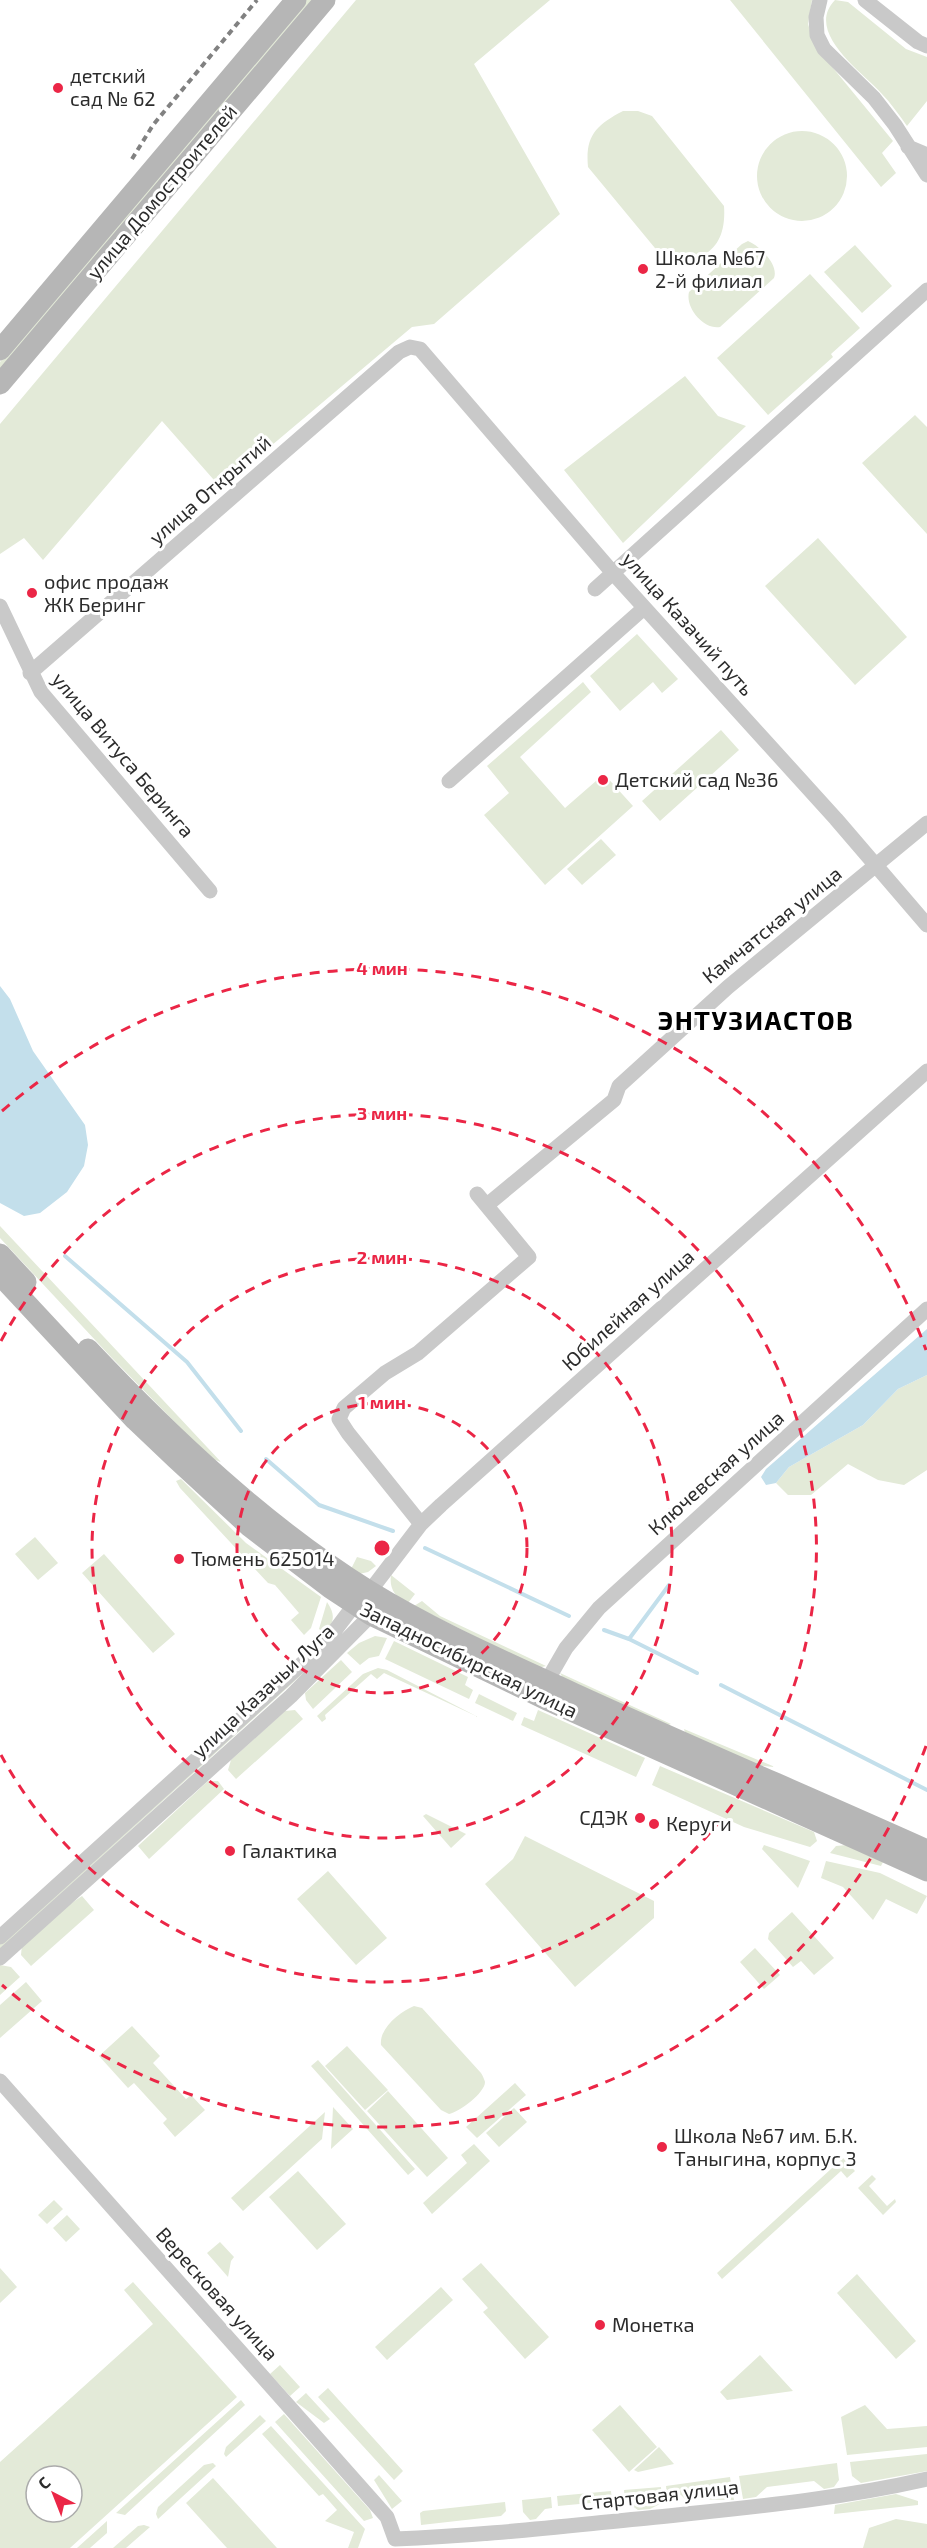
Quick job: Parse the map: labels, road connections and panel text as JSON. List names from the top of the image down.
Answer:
{
  "streets": {
    "main road": ["улица Домостроителей", "Западносибирская улица"],
    "street": [
      "улица Открытий",
      "улица Казачий путь",
      "улица Витуса Беринга",
      "Камчатская улица",
      "Юбилейная улица",
      "Ключевская улица",
      "улица Казачьи Луга",
      "Вересковая улица",
      "Стартовая улица"
    ]
  },
  "crossings": [
    ["улица Открытий", "улица Казачий путь"],
    ["улица Открытий", "улица Витуса Беринга"],
    ["улица Казачий путь", "Камчатская улица"],
    ["Камчатская улица", "Юбилейная улица"],
    ["Юбилейная улица", "Западносибирская улица"],
    ["Юбилейная улица", "улица Казачьи Луга"],
    ["Ключевская улица", "Западносибирская улица"],
    ["Западносибирская улица", "улица Казачьи Луга"],
    ["Вересковая улица", "Стартовая улица"]
  ],
  "districts": ["ЭНТУЗИАСТОВ"],
  "places": [
    "детский сад № 62",
    "Школа №67 2-й филиал",
    "офис продаж ЖК Беринг",
    "Детский сад №36",
    "Тюмень 625014",
    "СДЭК",
    "Керуги",
    "Галактика",
    "Школа №67 им. Б.К. Таныгина, корпус 3",
    "Монетка"
  ],
  "north": "top left",
  "rings": [
    "4 мин",
    "3 мин",
    "2 мин",
    "1 мин"
  ]
}
